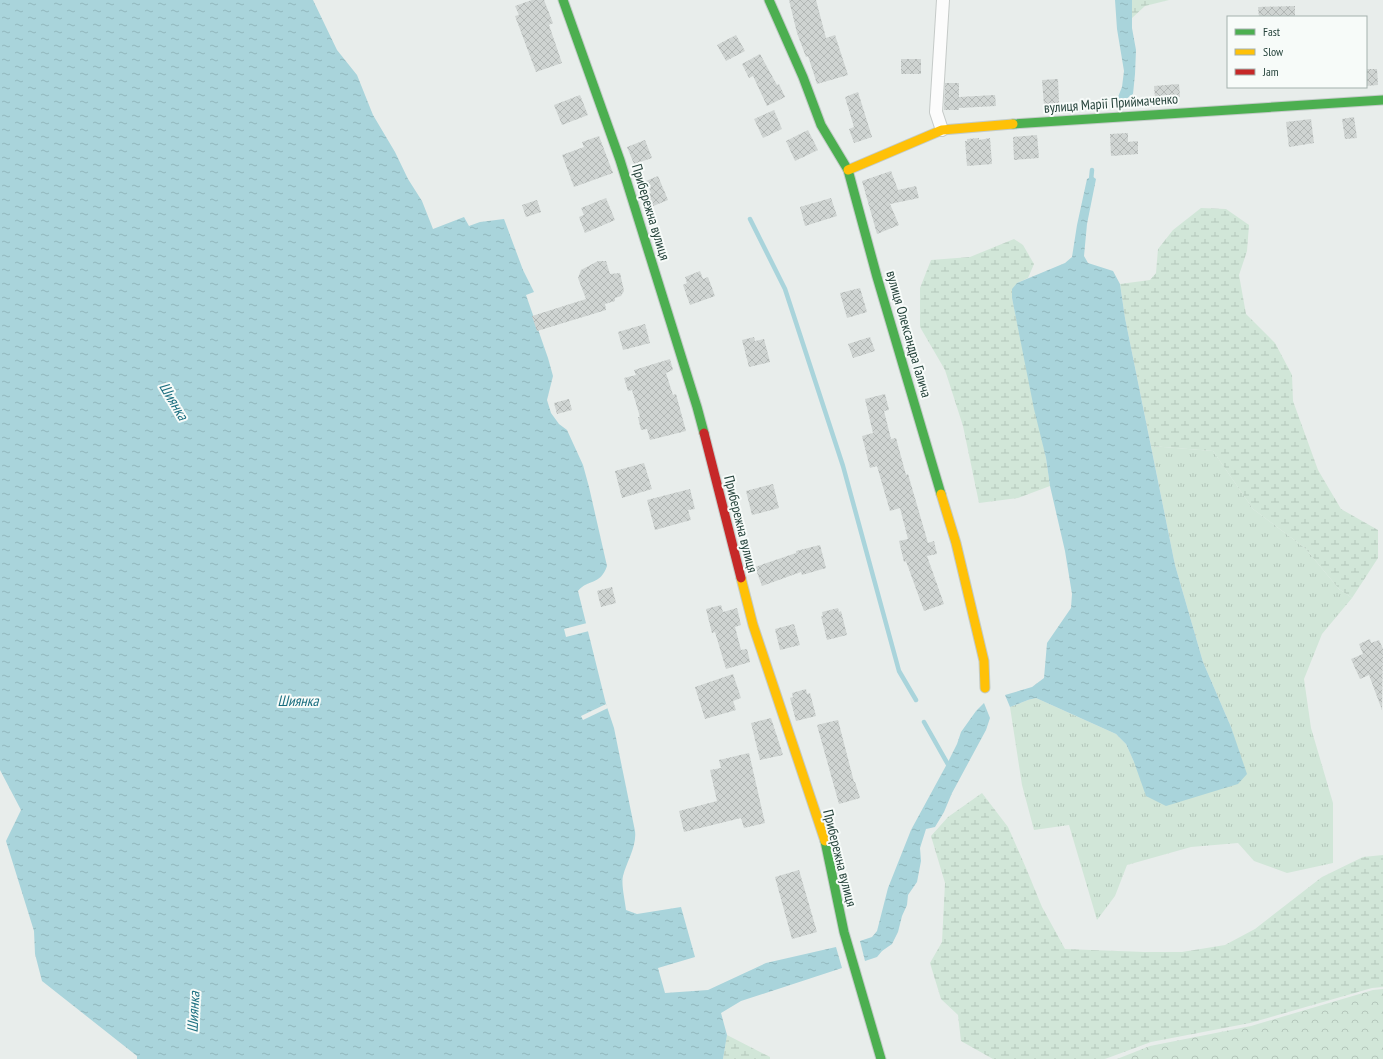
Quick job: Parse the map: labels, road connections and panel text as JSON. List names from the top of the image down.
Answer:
{
  "streets": {
    "street": ["вулиця Марії Приймаченко", "Прибережна вулиця", "вулиця Олександра Галича"]
  },
  "crossings": [
    ["вулиця Марії Приймаченко", "вулиця Олександра Галича"]
  ],
  "water": ["Шиянка"],
  "legend": ["Fast", "Slow", "Jam"]
}
